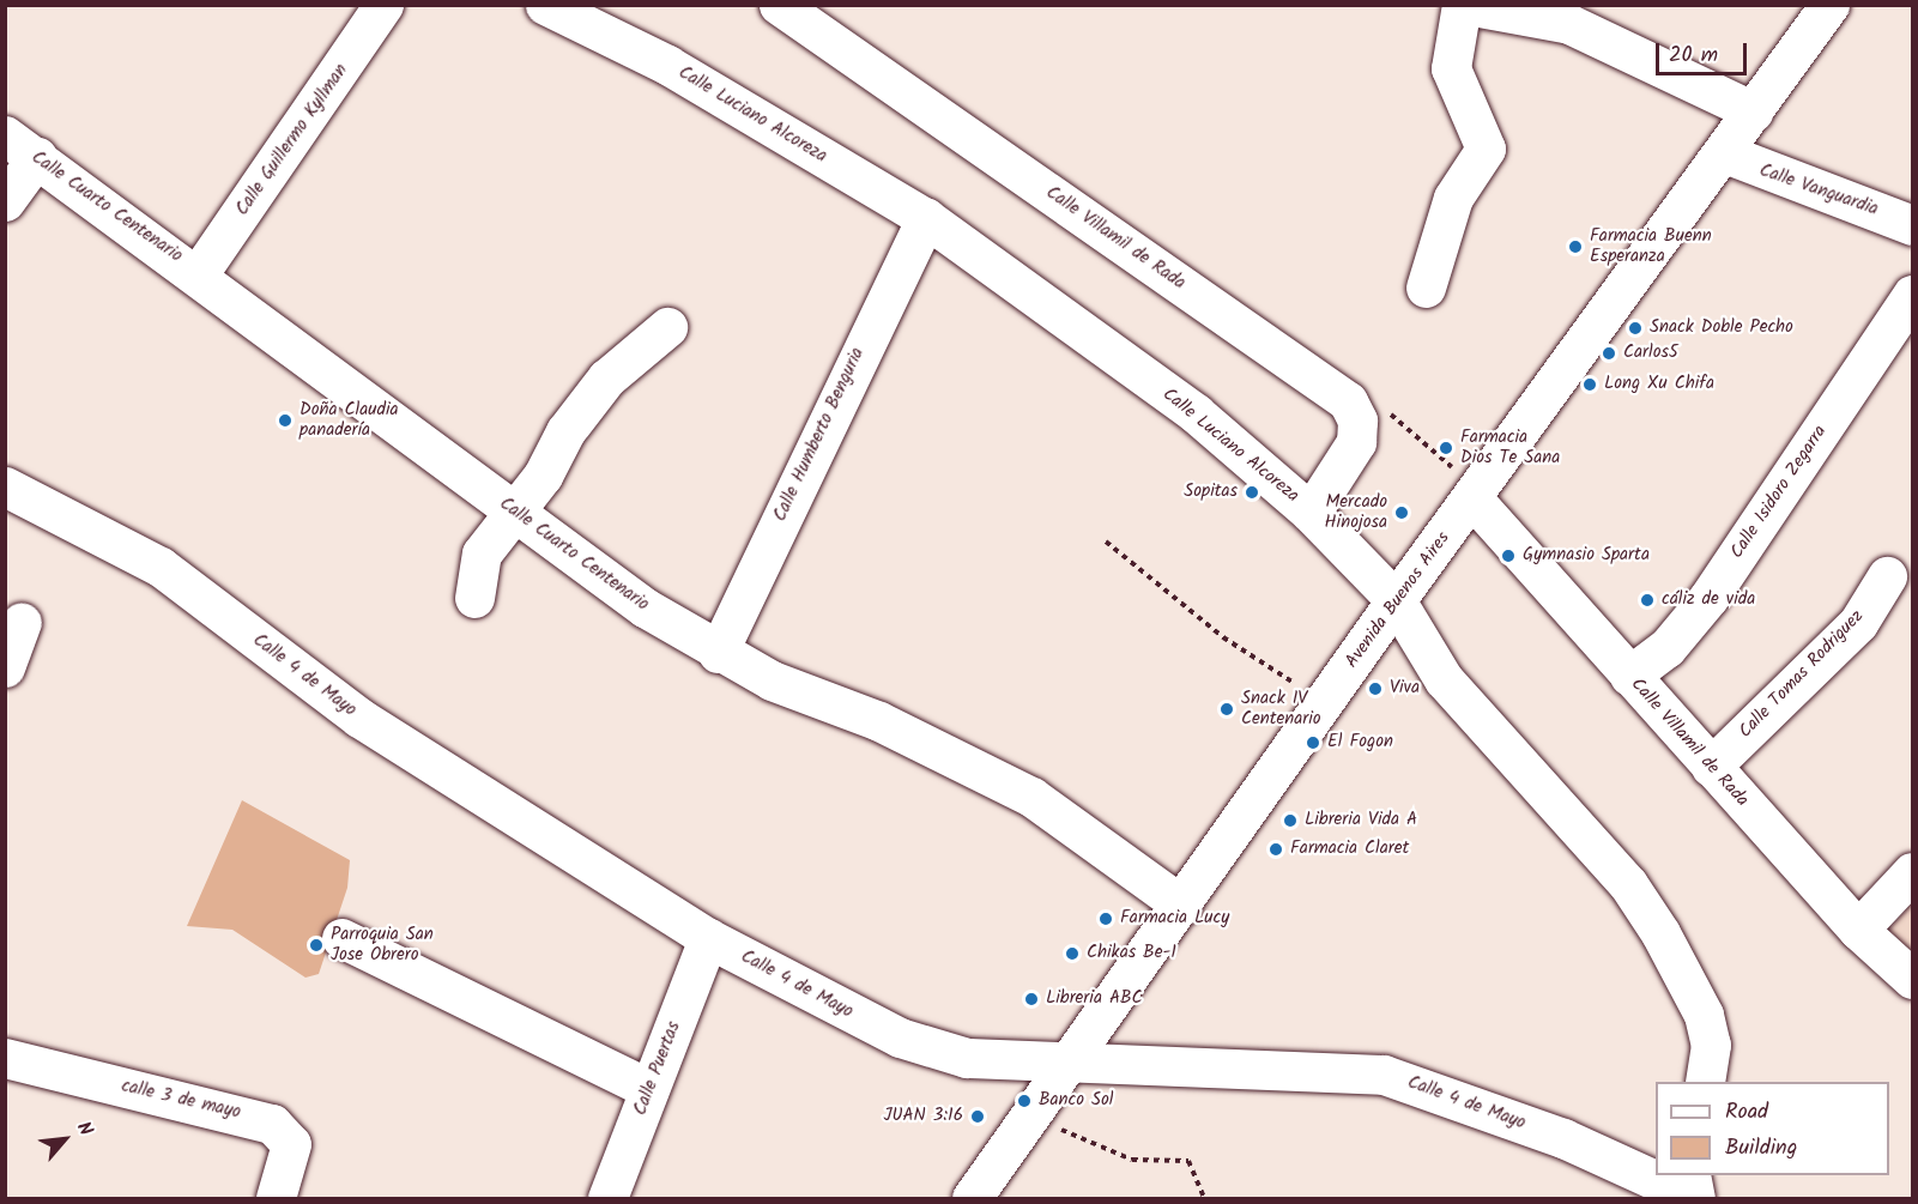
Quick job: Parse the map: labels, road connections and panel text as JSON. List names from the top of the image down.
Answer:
{
  "streets": {
    "street": [
      "Calle Luciano Alcoreza",
      "Calle Guillermo Kyllman",
      "Calle Vanguardia",
      "Calle Cuarto Centenario",
      "Calle Villamil de Rada",
      "Calle Humberto Benguria",
      "Calle Isidoro Zegarra",
      "Avenida Buenos Aires",
      "Calle Tomas Rodriguez",
      "Calle 4 de Mayo",
      "Calle Puertas",
      "calle 3 de mayo"
    ]
  },
  "crossings": [
    ["Calle Luciano Alcoreza", "Calle Humberto Benguria"],
    ["Calle Luciano Alcoreza", "Avenida Buenos Aires"],
    ["Calle Guillermo Kyllman", "Calle Cuarto Centenario"],
    ["Calle Vanguardia", "Avenida Buenos Aires"],
    ["Calle Cuarto Centenario", "Calle Humberto Benguria"],
    ["Calle Cuarto Centenario", "Avenida Buenos Aires"],
    ["Calle Villamil de Rada", "Calle Isidoro Zegarra"],
    ["Calle Villamil de Rada", "Avenida Buenos Aires"],
    ["Calle Villamil de Rada", "Calle Tomas Rodriguez"],
    ["Avenida Buenos Aires", "Calle 4 de Mayo"],
    ["Calle 4 de Mayo", "Calle Puertas"]
  ],
  "places": [
    "Farmacia Buenn Esperanza",
    "Snack Doble Pecho",
    "Carlos5",
    "Long Xu Chifa",
    "Doña Claudia panadería",
    "Farmacia Dios Te Sana",
    "Sopitas",
    "Mercado Hinojosa",
    "Gymnasio Sparta",
    "cáliz de vida",
    "Viva",
    "Snack IV Centenario",
    "El Fogon",
    "Libreria Vida A",
    "Farmacia Claret",
    "Farmacia Lucy",
    "Parroquia San Jose Obrero",
    "Chikas Be-1",
    "Libreria ABC",
    "Banco Sol",
    "JUAN 3:16"
  ],
  "legend": ["Road", "Building"],
  "scale_bar": "20 m",
  "north": "top right"
}
